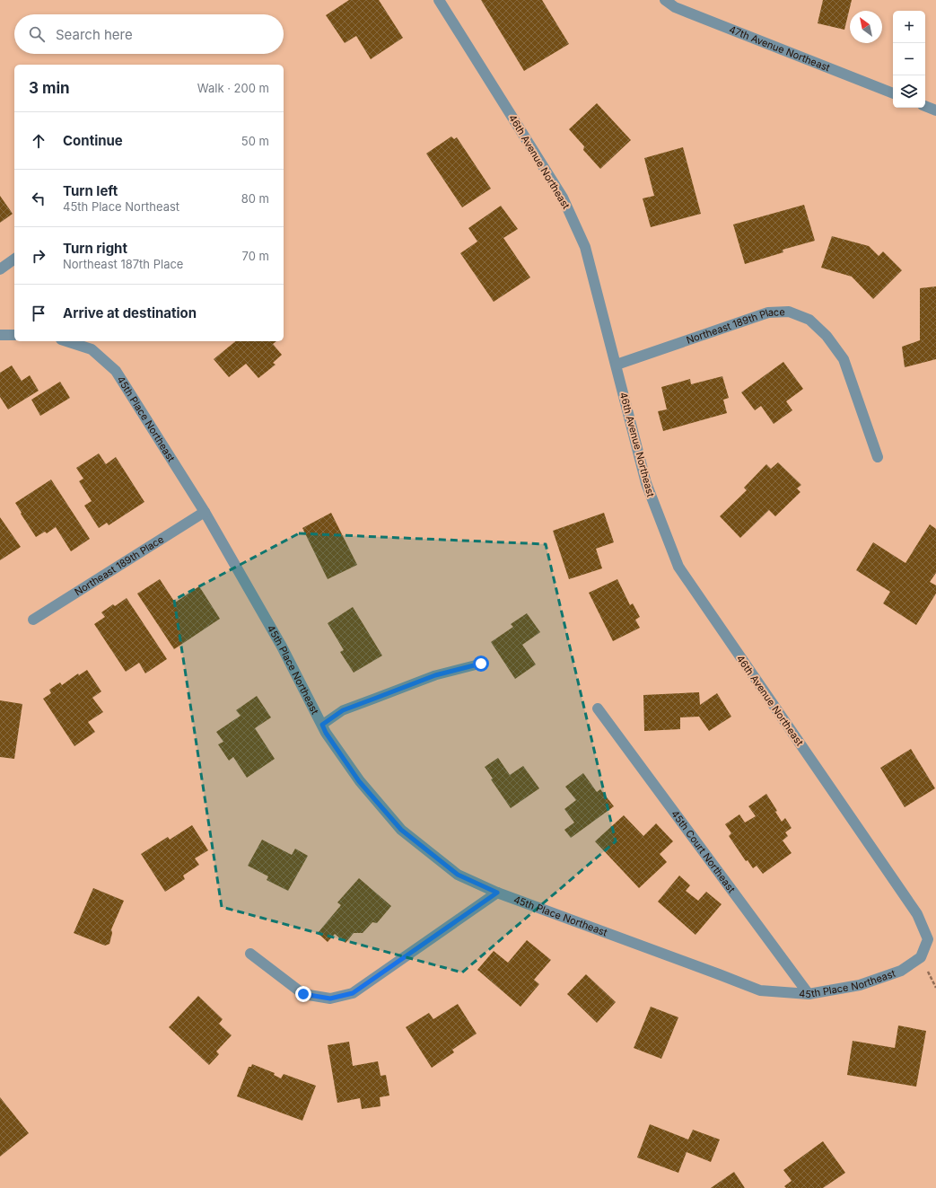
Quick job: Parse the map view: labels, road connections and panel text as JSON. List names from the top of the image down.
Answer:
{
  "streets": {
    "street": [
      "47th Avenue Northeast",
      "46th Avenue Northeast",
      "Northeast 189th Place",
      "45th Place Northeast",
      "45th Court Northeast"
    ]
  },
  "crossings": [
    ["46th Avenue Northeast", "Northeast 189th Place"],
    ["46th Avenue Northeast", "45th Place Northeast"],
    ["Northeast 189th Place", "45th Place Northeast"],
    ["45th Place Northeast", "45th Court Northeast"]
  ],
  "north": "top left",
  "page": {
    "map_buttons": ["+", "−"],
    "search": "Search here",
    "heading": ["3 min", "Walk · 200 m"],
    "list": [
      ["Continue", "50 m"],
      ["Turn left", "45th Place Northeast", "80 m"],
      ["Turn right", "Northeast 187th Place", "70 m"],
      "Arrive at destination"
    ]
  }
}
